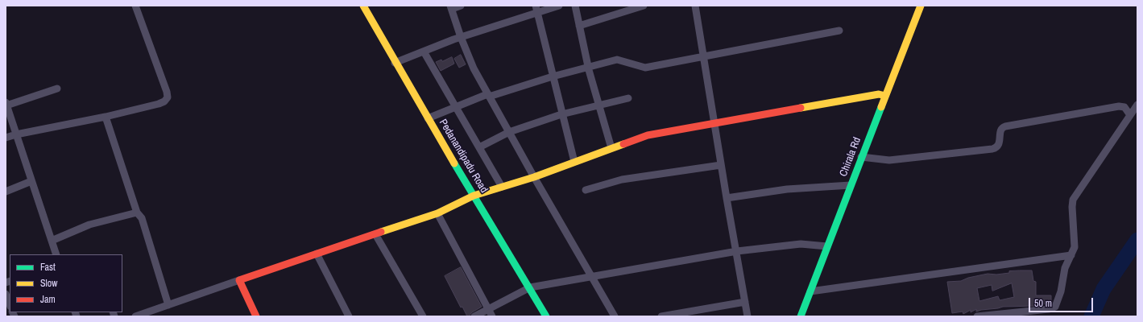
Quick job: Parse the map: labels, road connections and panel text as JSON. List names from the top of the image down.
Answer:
{
  "streets": {
    "main road": ["Pedanandipadu Road", "Chirala Rd"]
  },
  "legend": ["Fast", "Slow", "Jam"],
  "scale_bar": "50 m"
}
